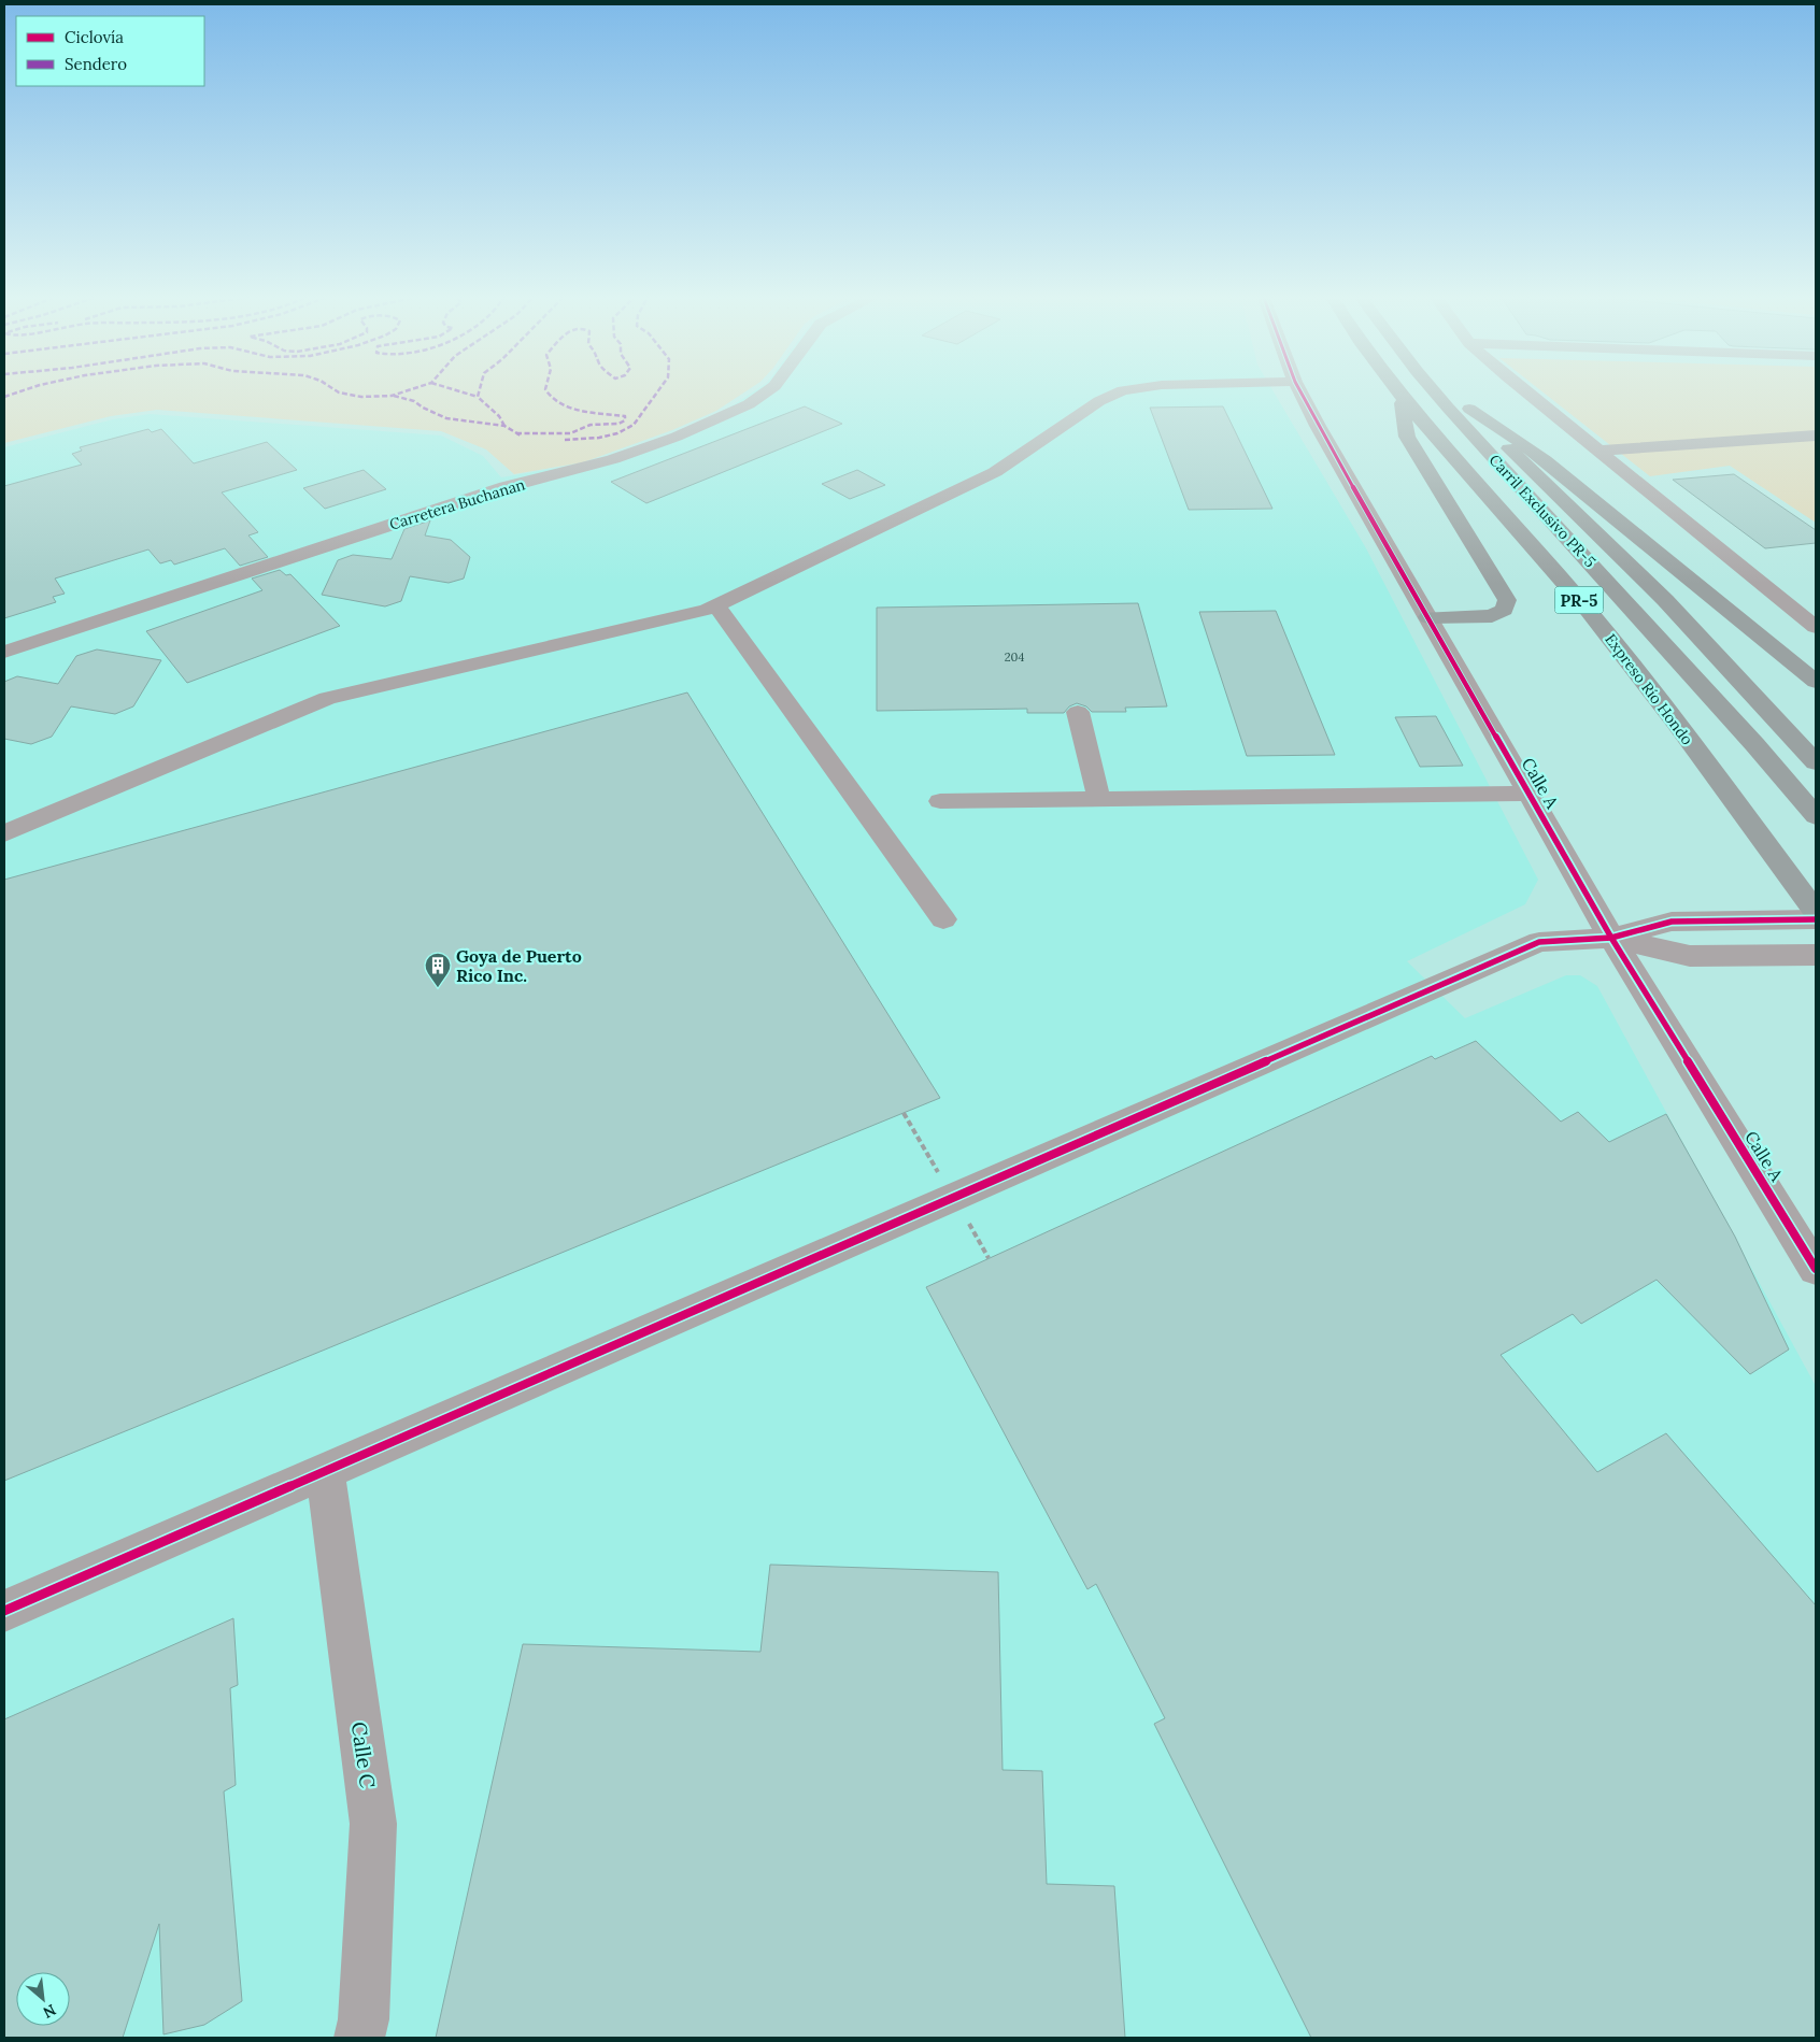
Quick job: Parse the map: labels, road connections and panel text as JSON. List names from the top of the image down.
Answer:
{
  "streets": {
    "highway": ["Carril Exclusivo PR-5", "PR-5", "Expreso Río Hondo"],
    "street": ["Carretera Buchanan", "Calle A", "Calle C"]
  },
  "places": {
    "building": ["Goya de Puerto Rico Inc."]
  },
  "house_numbers": ["204"],
  "legend": ["Ciclovía", "Sendero"],
  "north": "bottom right"
}
